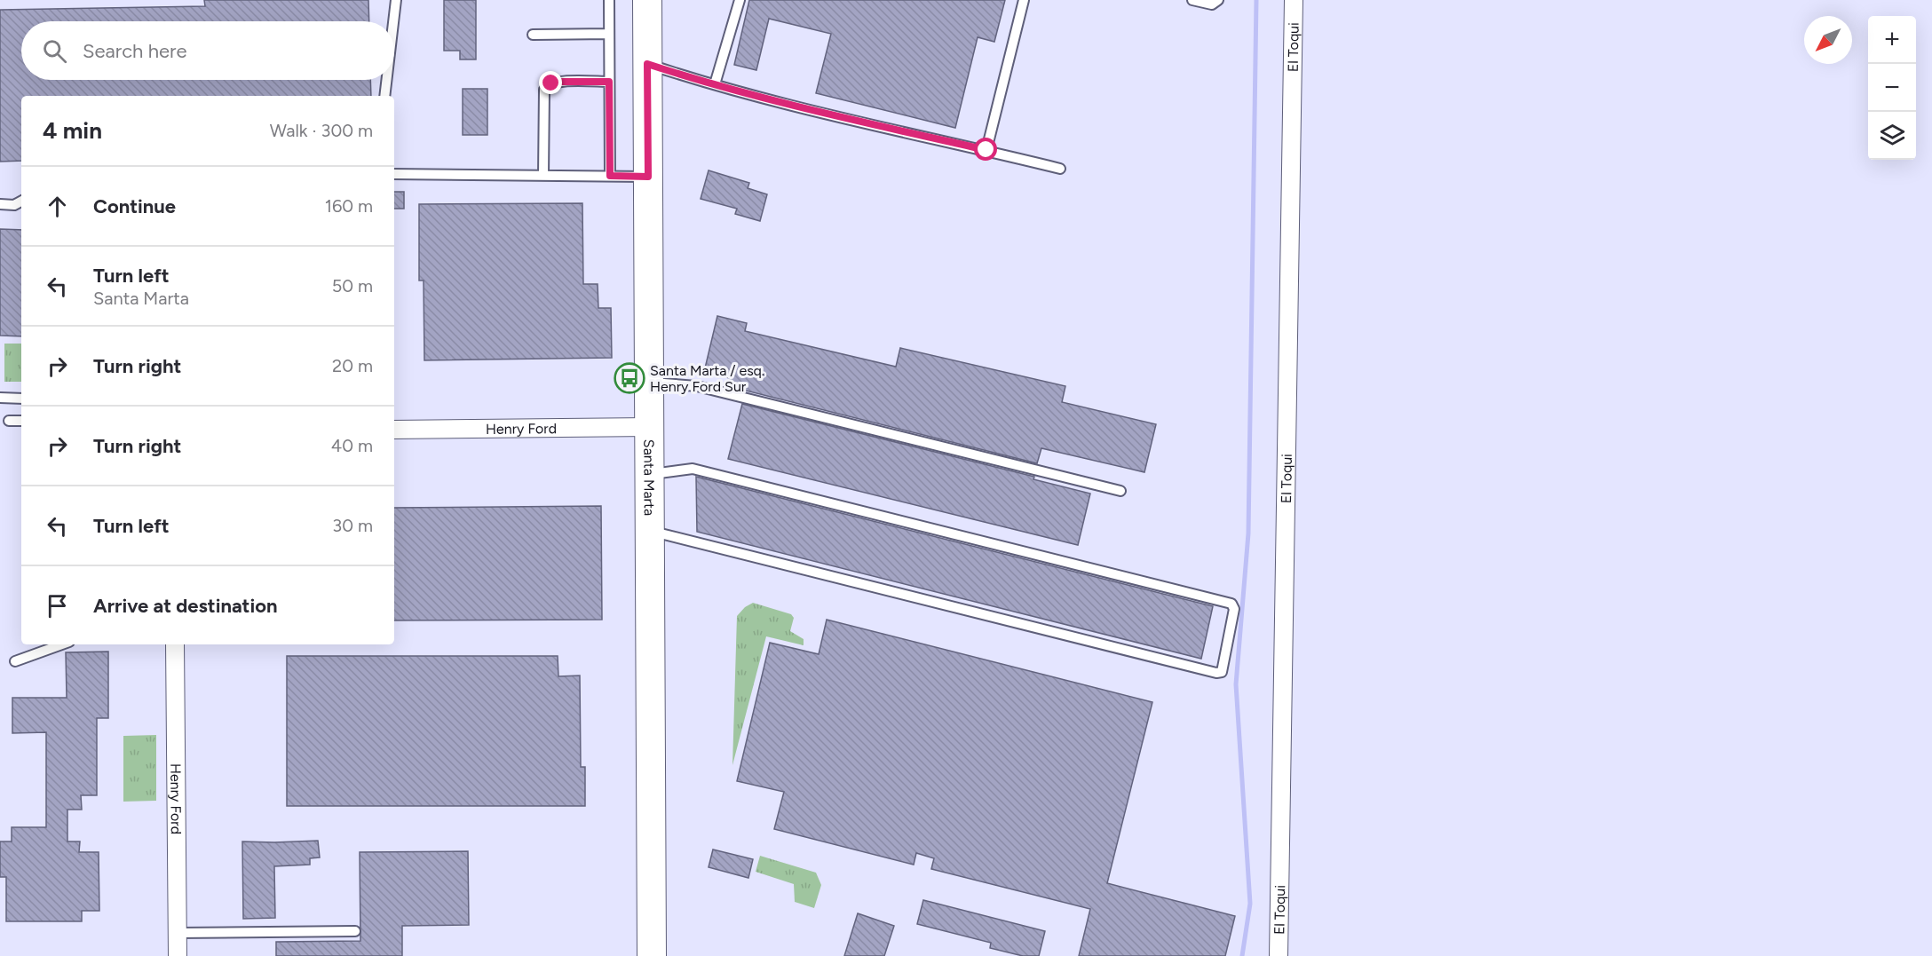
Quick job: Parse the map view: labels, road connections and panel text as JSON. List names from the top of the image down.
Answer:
{
  "streets": {
    "main road": ["Santa Marta"],
    "street": ["El Toqui", "Henry Ford"]
  },
  "crossings": [
    ["Henry Ford", "Santa Marta"]
  ],
  "places": {
    "bus stop": ["Santa Marta / esq. Henry Ford Sur"]
  },
  "north": "bottom left",
  "page": {
    "map_buttons": ["+", "−"],
    "search": "Search here",
    "heading": ["4 min", "Walk · 300 m"],
    "list": [
      ["Continue", "160 m"],
      ["Turn left", "Santa Marta", "50 m"],
      ["Turn right", "20 m"],
      ["Turn right", "40 m"],
      ["Turn left", "30 m"],
      "Arrive at destination"
    ]
  }
}
